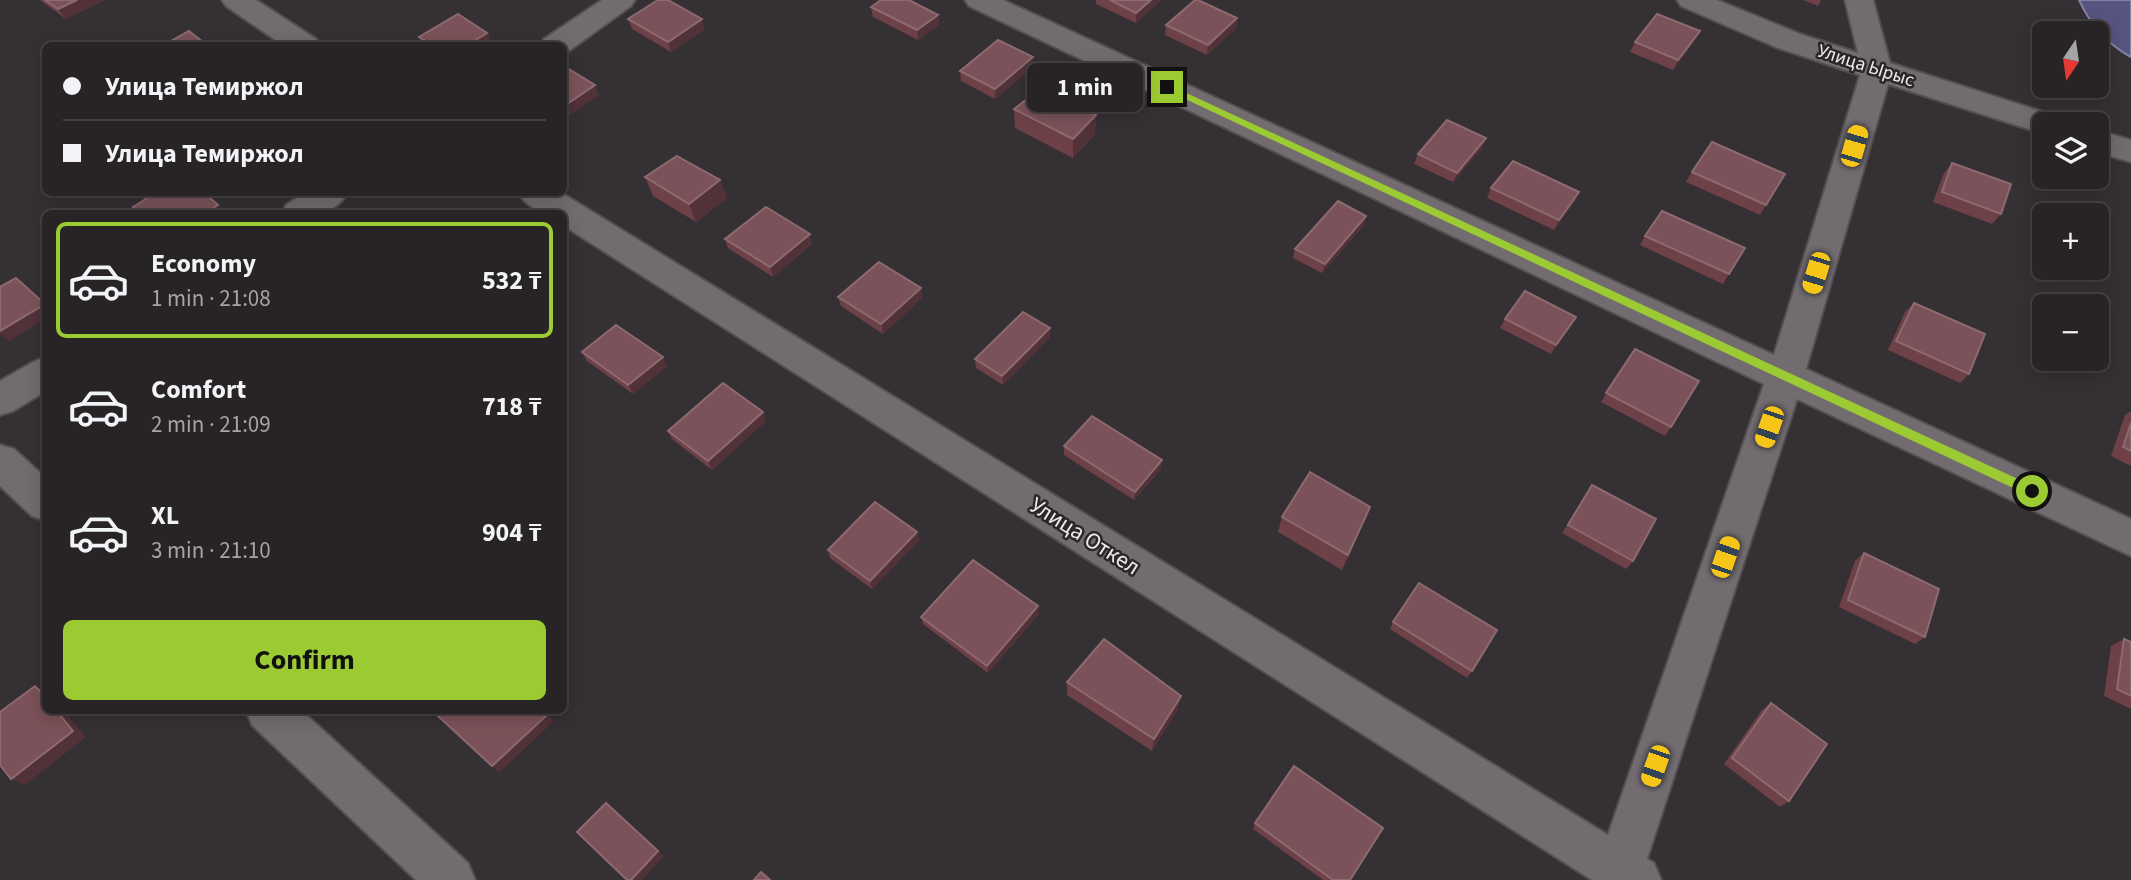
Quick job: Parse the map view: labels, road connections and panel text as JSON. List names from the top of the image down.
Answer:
{
  "streets": {
    "street": ["Улица Ырыс", "Улица Откел"]
  },
  "north": "bottom",
  "page": {
    "map_buttons": ["+", "−"],
    "banner": ["Улица Темиржол", "Улица Темиржол"],
    "bubble": "1 min",
    "list": [
      {
        "name": "Economy",
        "note": "1 min · 21:08",
        "value": "532 ₸"
      },
      {
        "name": "Comfort",
        "note": "2 min · 21:09",
        "value": "718 ₸"
      },
      {
        "name": "XL",
        "note": "3 min · 21:10",
        "value": "904 ₸"
      }
    ],
    "buttons": "Confirm"
  }
}
